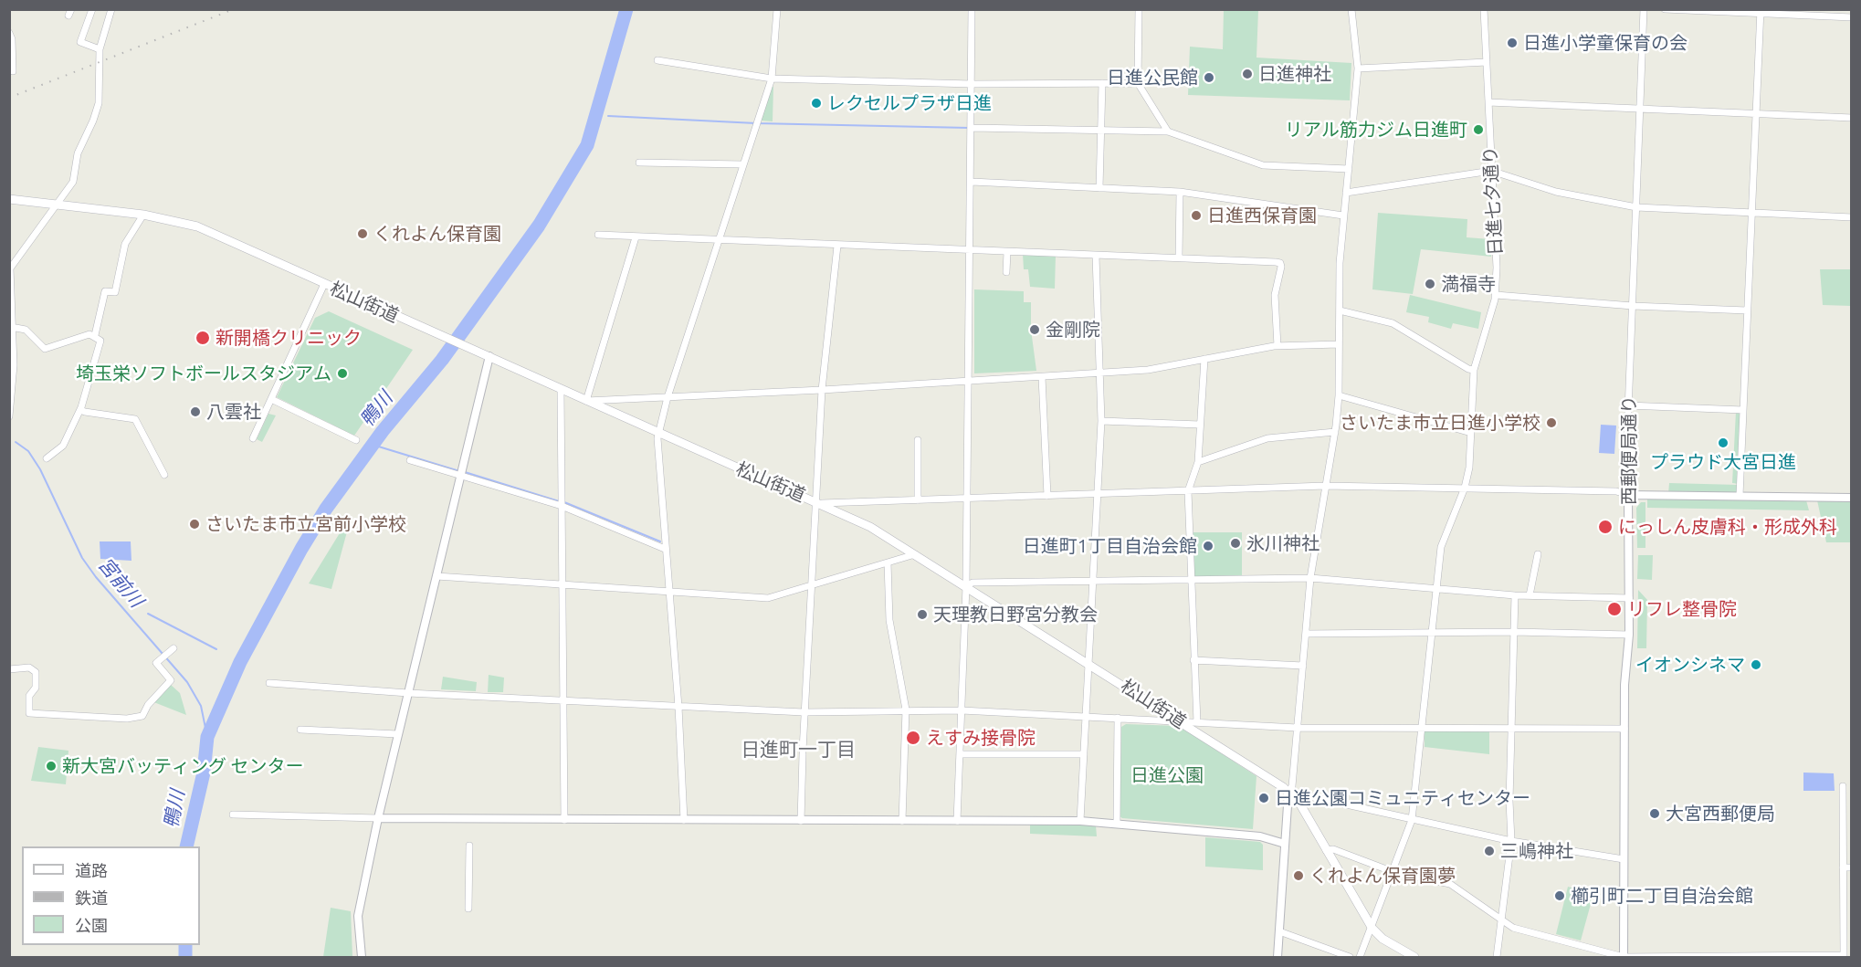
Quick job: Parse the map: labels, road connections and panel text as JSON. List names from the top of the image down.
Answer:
{
  "streets": {
    "main road": ["松山街道"],
    "street": ["日進七夕通り", "西郵便局通り"]
  },
  "crossings": [
    ["日進七夕通り", "松山街道"]
  ],
  "districts": ["日進町一丁目"],
  "water": ["鴨川", "宮前川"],
  "parks": ["日進公園"],
  "places": [
    "日進小学童保育の会",
    "日進神社",
    "日進公民館",
    "レクセルプラザ日進",
    "リアル筋力ジム日進町",
    "日進西保育園",
    "くれよん保育園",
    "満福寺",
    "金剛院",
    "新開橋クリニック",
    "埼玉栄ソフトボールスタジアム",
    "八雲社",
    "さいたま市立日進小学校",
    "プラウド大宮日進",
    "さいたま市立宮前小学校",
    "にっしん皮膚科・形成外科",
    "氷川神社",
    "日進町1丁目自治会館",
    "リフレ整骨院",
    "天理教日野宮分教会",
    "イオンシネマ",
    "えすみ接骨院",
    "新大宮バッティング センター",
    "日進公園コミュニティセンター",
    "大宮西郵便局",
    "三嶋神社",
    "くれよん保育園夢",
    "櫛引町二丁目自治会館"
  ],
  "legend": ["道路", "鉄道", "公園"]
}
